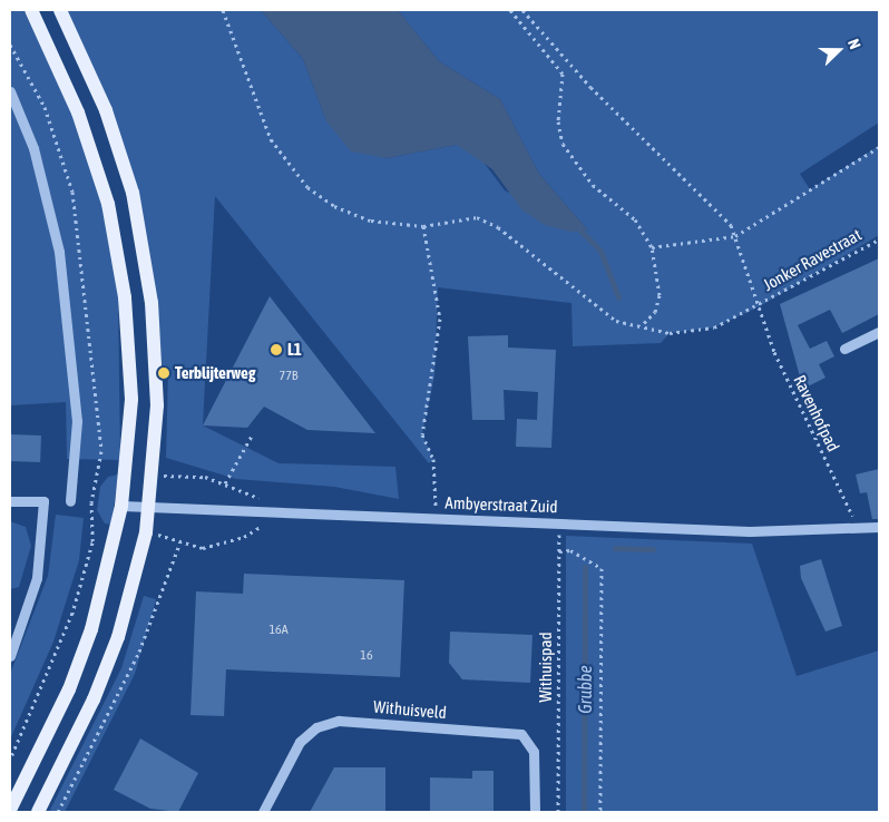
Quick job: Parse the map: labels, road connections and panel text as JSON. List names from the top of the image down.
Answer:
{
  "streets": {
    "street": ["Ambyerstraat Zuid", "Withuisveld"],
    "path": ["Jonker Ravestraat", "Ravenhofpad", "Withuispad"]
  },
  "crossings": [
    ["Jonker Ravestraat", "Ravenhofpad"],
    ["Ravenhofpad", "Ambyerstraat Zuid"],
    ["Ambyerstraat Zuid", "Withuispad"]
  ],
  "water": ["Grubbe"],
  "places": ["L1", "Terblijterweg"],
  "house_numbers": ["77B", "16A", "16"],
  "north": "right"
}
